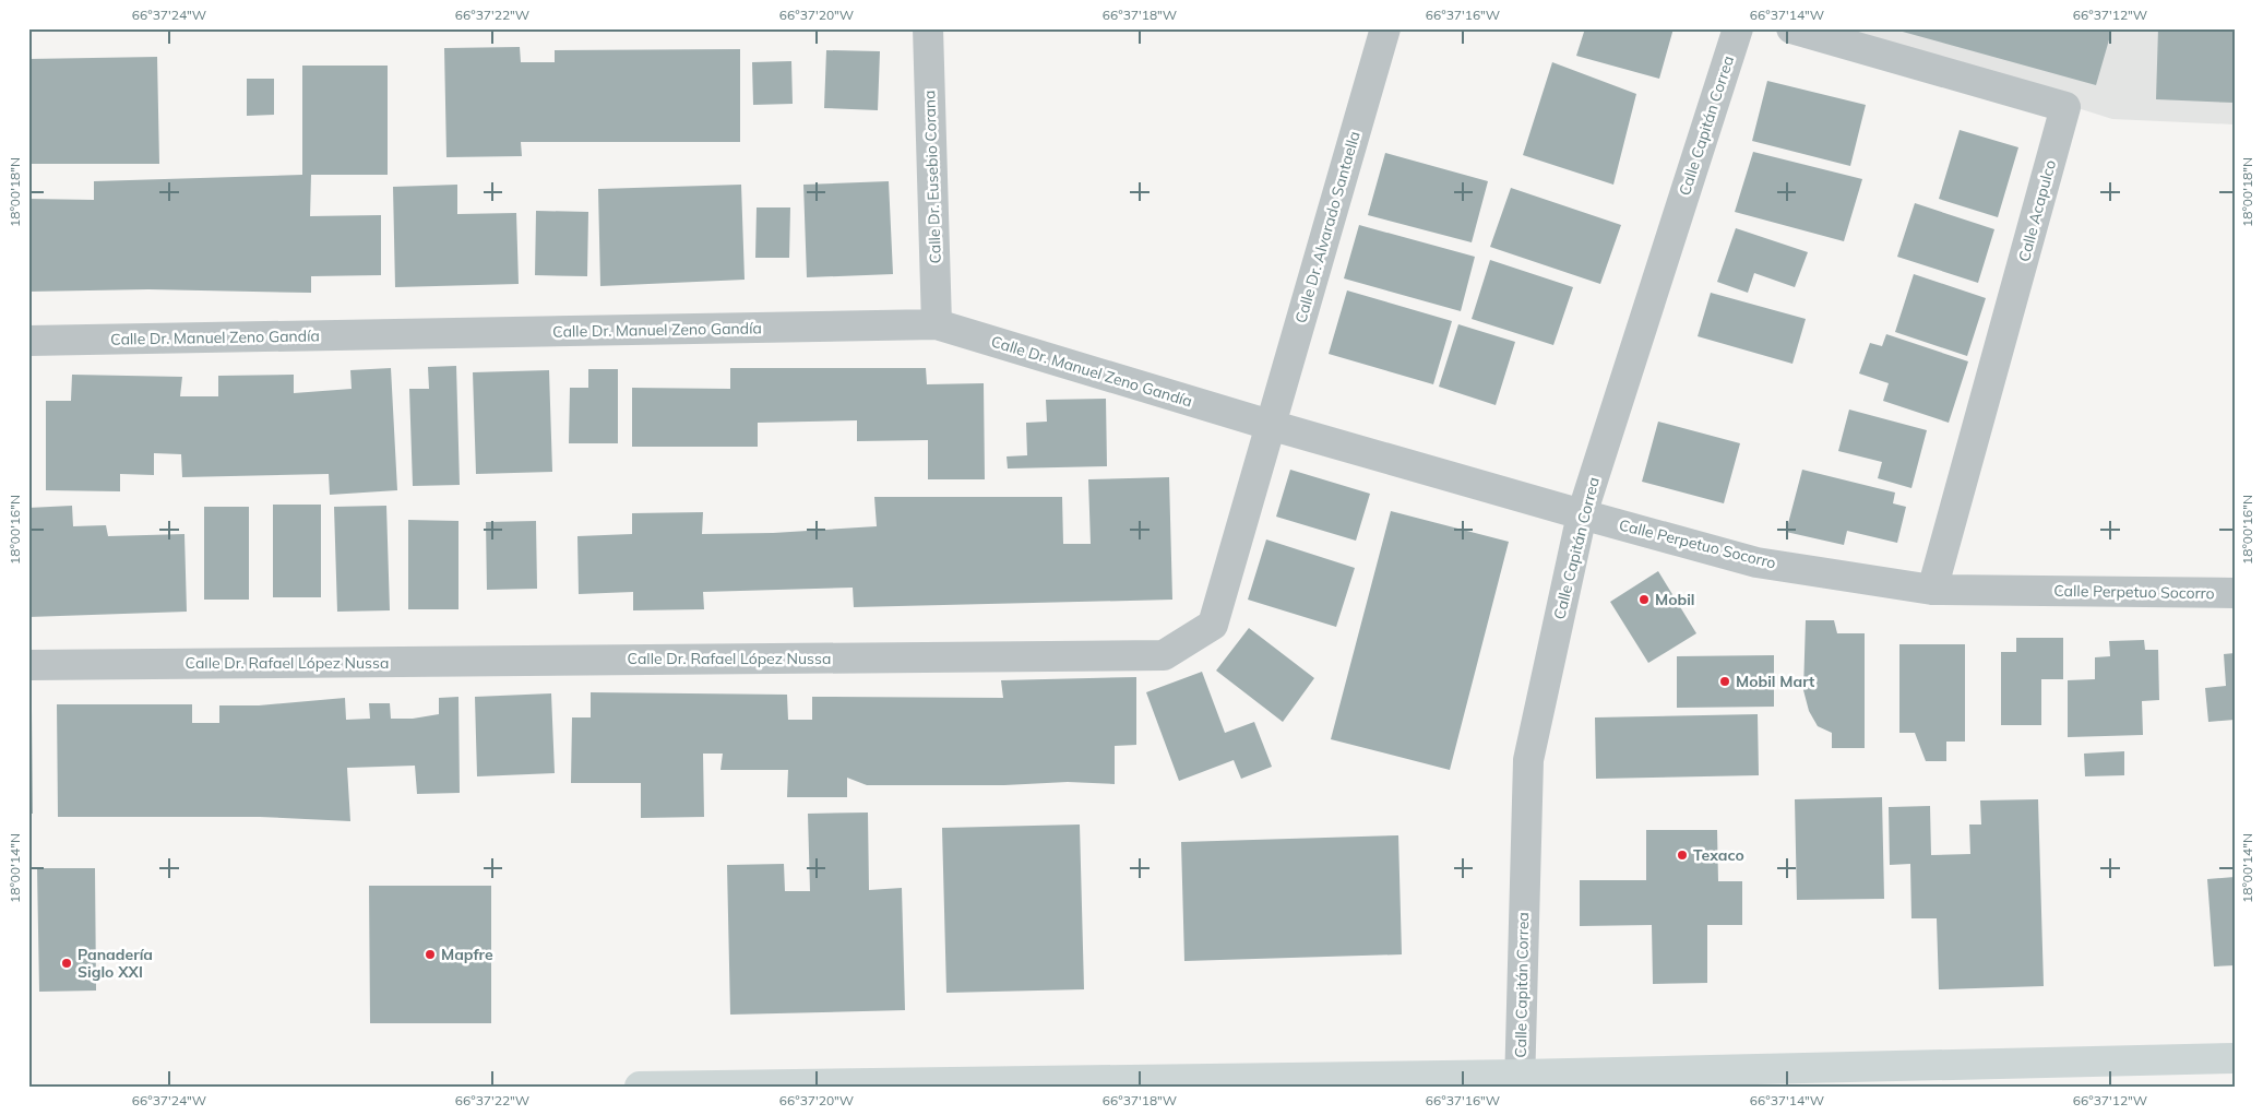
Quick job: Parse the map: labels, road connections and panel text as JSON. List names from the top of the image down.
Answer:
{
  "streets": {
    "street": [
      "Calle Capitán Correa",
      "Calle Dr. Eusebio Corana",
      "Calle Acapulco",
      "Calle Dr. Alvarado Santaella",
      "Calle Dr. Manuel Zeno Gandía",
      "Calle Perpetuo Socorro",
      "Calle Dr. Rafael López Nussa"
    ]
  },
  "crossings": [
    ["Calle Capitán Correa", "Calle Perpetuo Socorro"],
    ["Calle Dr. Eusebio Corana", "Calle Dr. Manuel Zeno Gandía"],
    ["Calle Acapulco", "Calle Perpetuo Socorro"],
    ["Calle Dr. Alvarado Santaella", "Calle Dr. Manuel Zeno Gandía"],
    ["Calle Dr. Alvarado Santaella", "Calle Perpetuo Socorro"],
    ["Calle Dr. Alvarado Santaella", "Calle Dr. Rafael López Nussa"],
    ["Calle Dr. Manuel Zeno Gandía", "Calle Perpetuo Socorro"],
    ["Calle Dr. Manuel Zeno Gandía", "Calle Dr. Rafael López Nussa"],
    ["Calle Perpetuo Socorro", "Calle Dr. Rafael López Nussa"]
  ],
  "places": [
    "Mobil",
    "Mobil Mart",
    "Texaco",
    "Mapfre",
    "Panadería Siglo XXI"
  ],
  "coordinates": [
    "66°37'24\"W",
    "66°37'22\"W",
    "66°37'20\"W",
    "66°37'18\"W",
    "66°37'16\"W",
    "66°37'14\"W",
    "66°37'12\"W",
    "18°00'18\"N",
    "18°00'16\"N",
    "18°00'14\"N"
  ]
}
